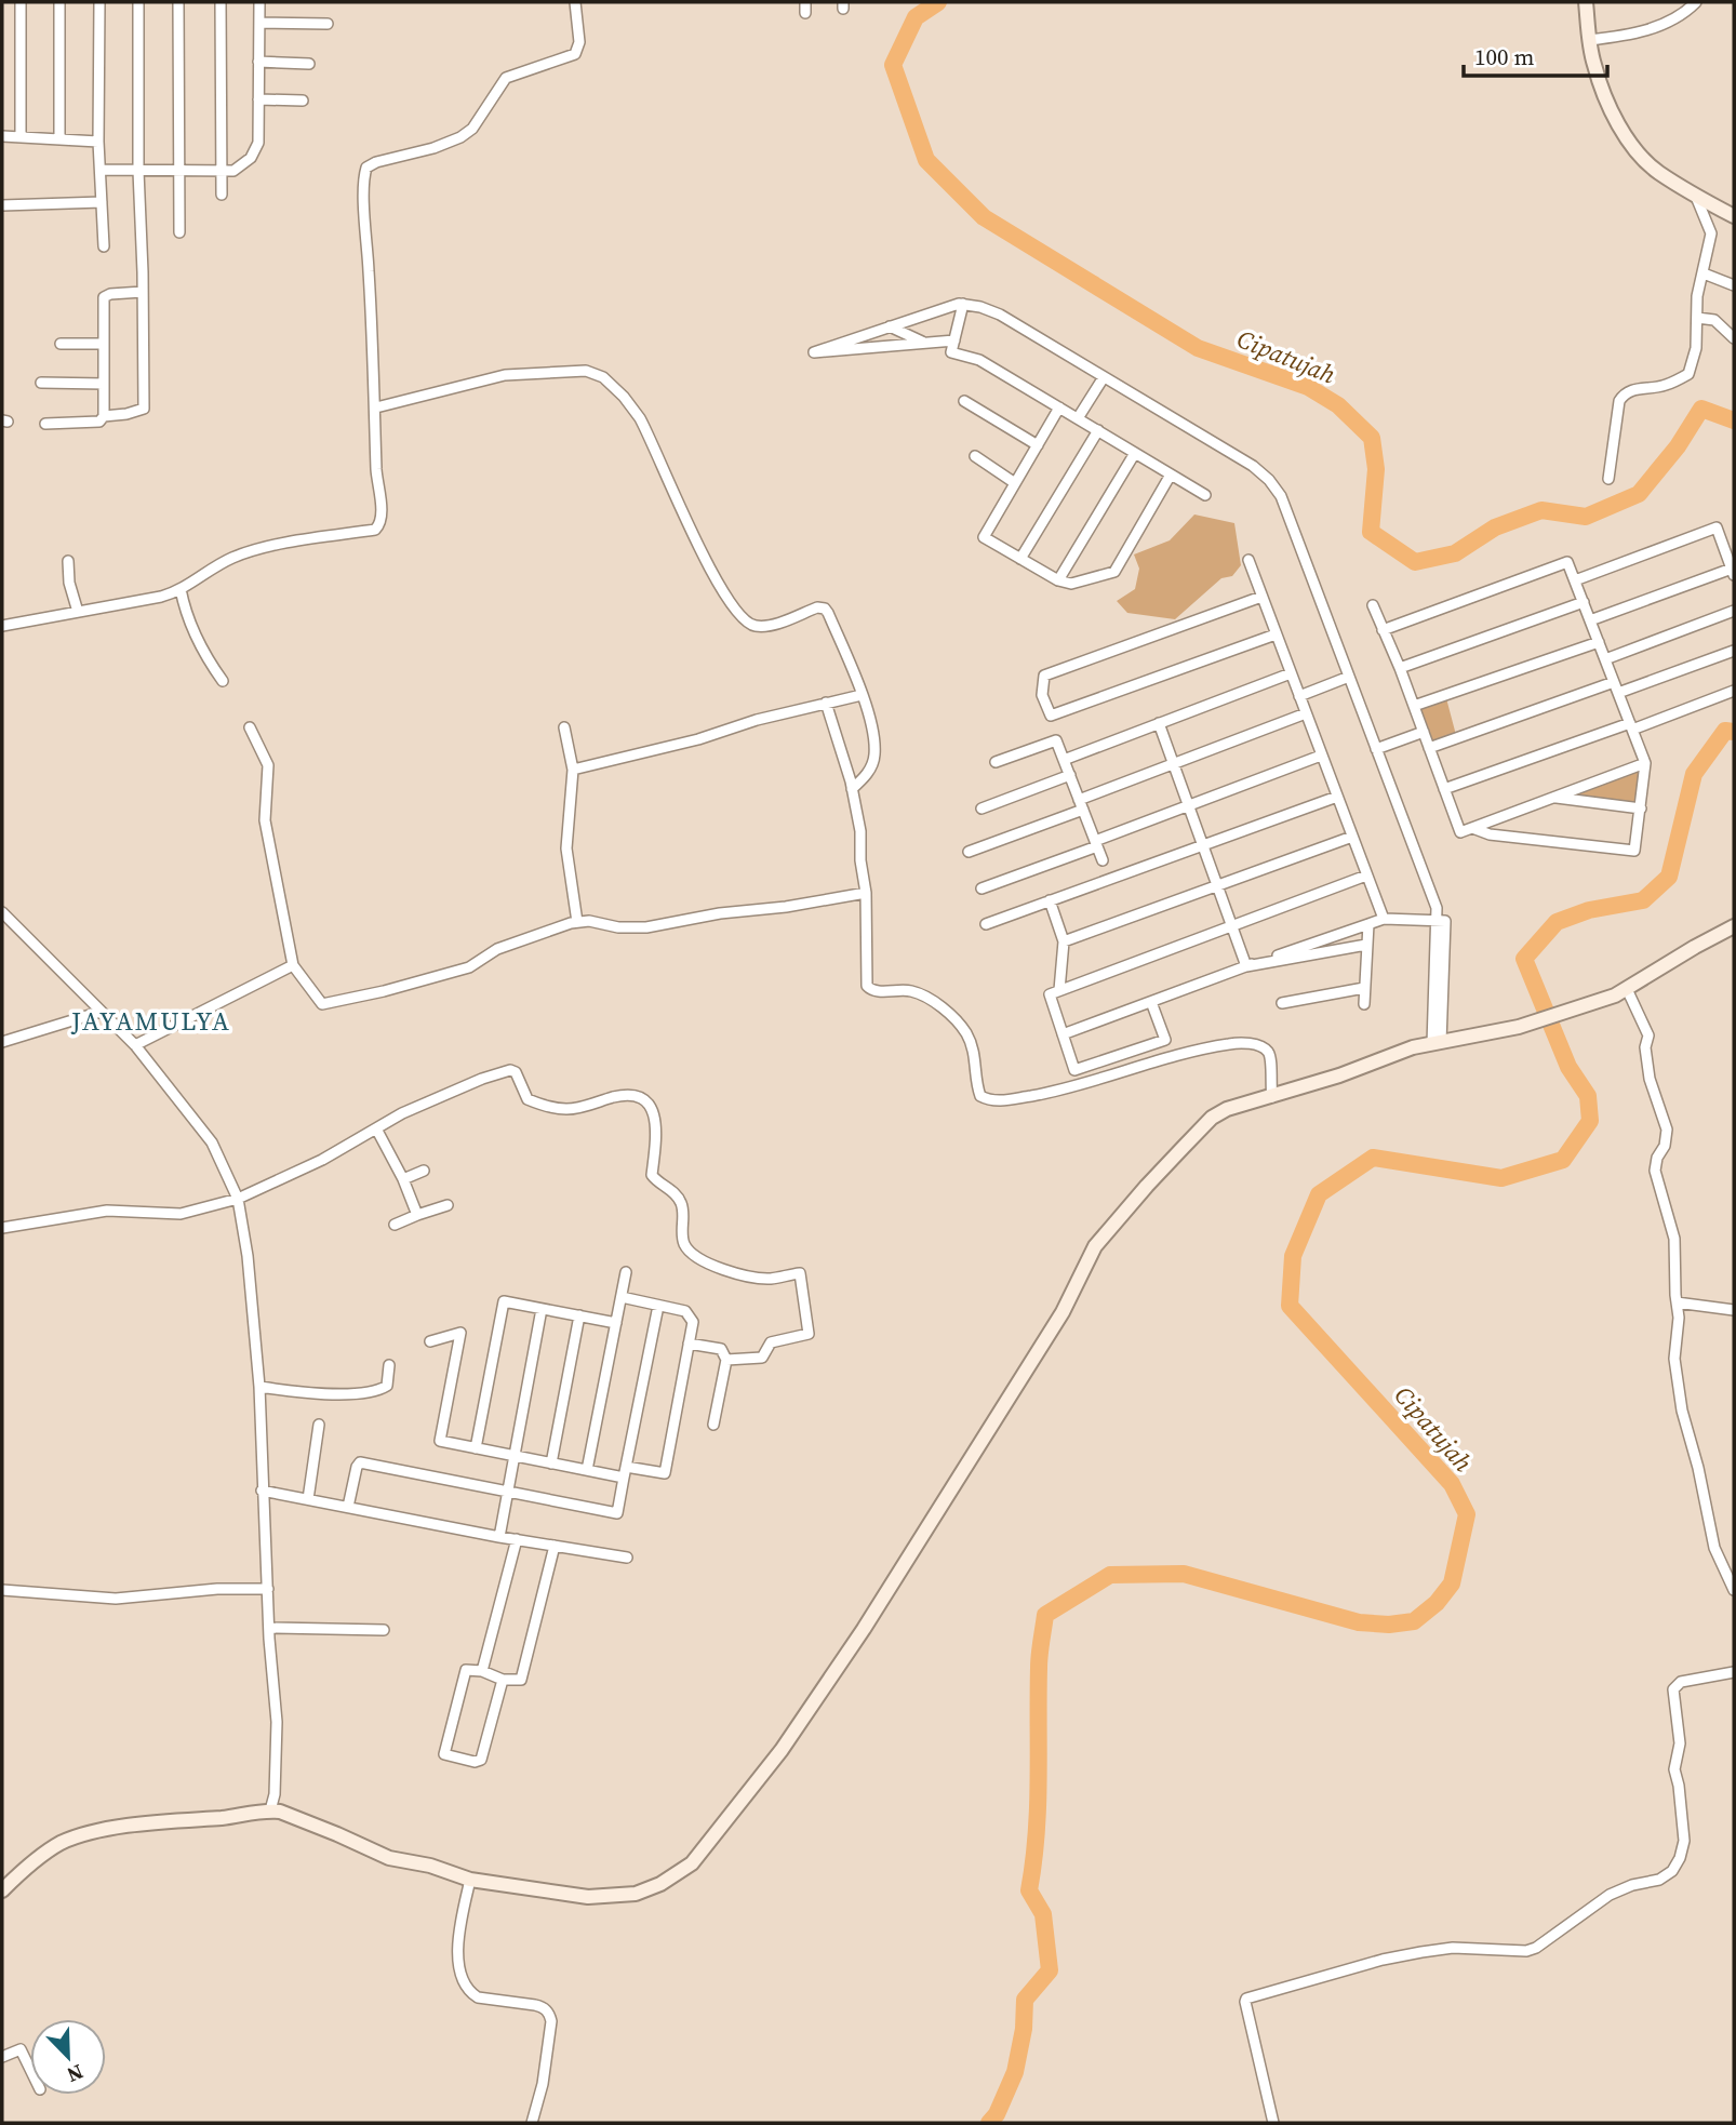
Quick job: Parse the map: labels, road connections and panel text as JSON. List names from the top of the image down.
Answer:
{
  "districts": ["JAYAMULYA"],
  "water": ["Cipatujah"],
  "scale_bar": "100 m",
  "north": "bottom right"
}
